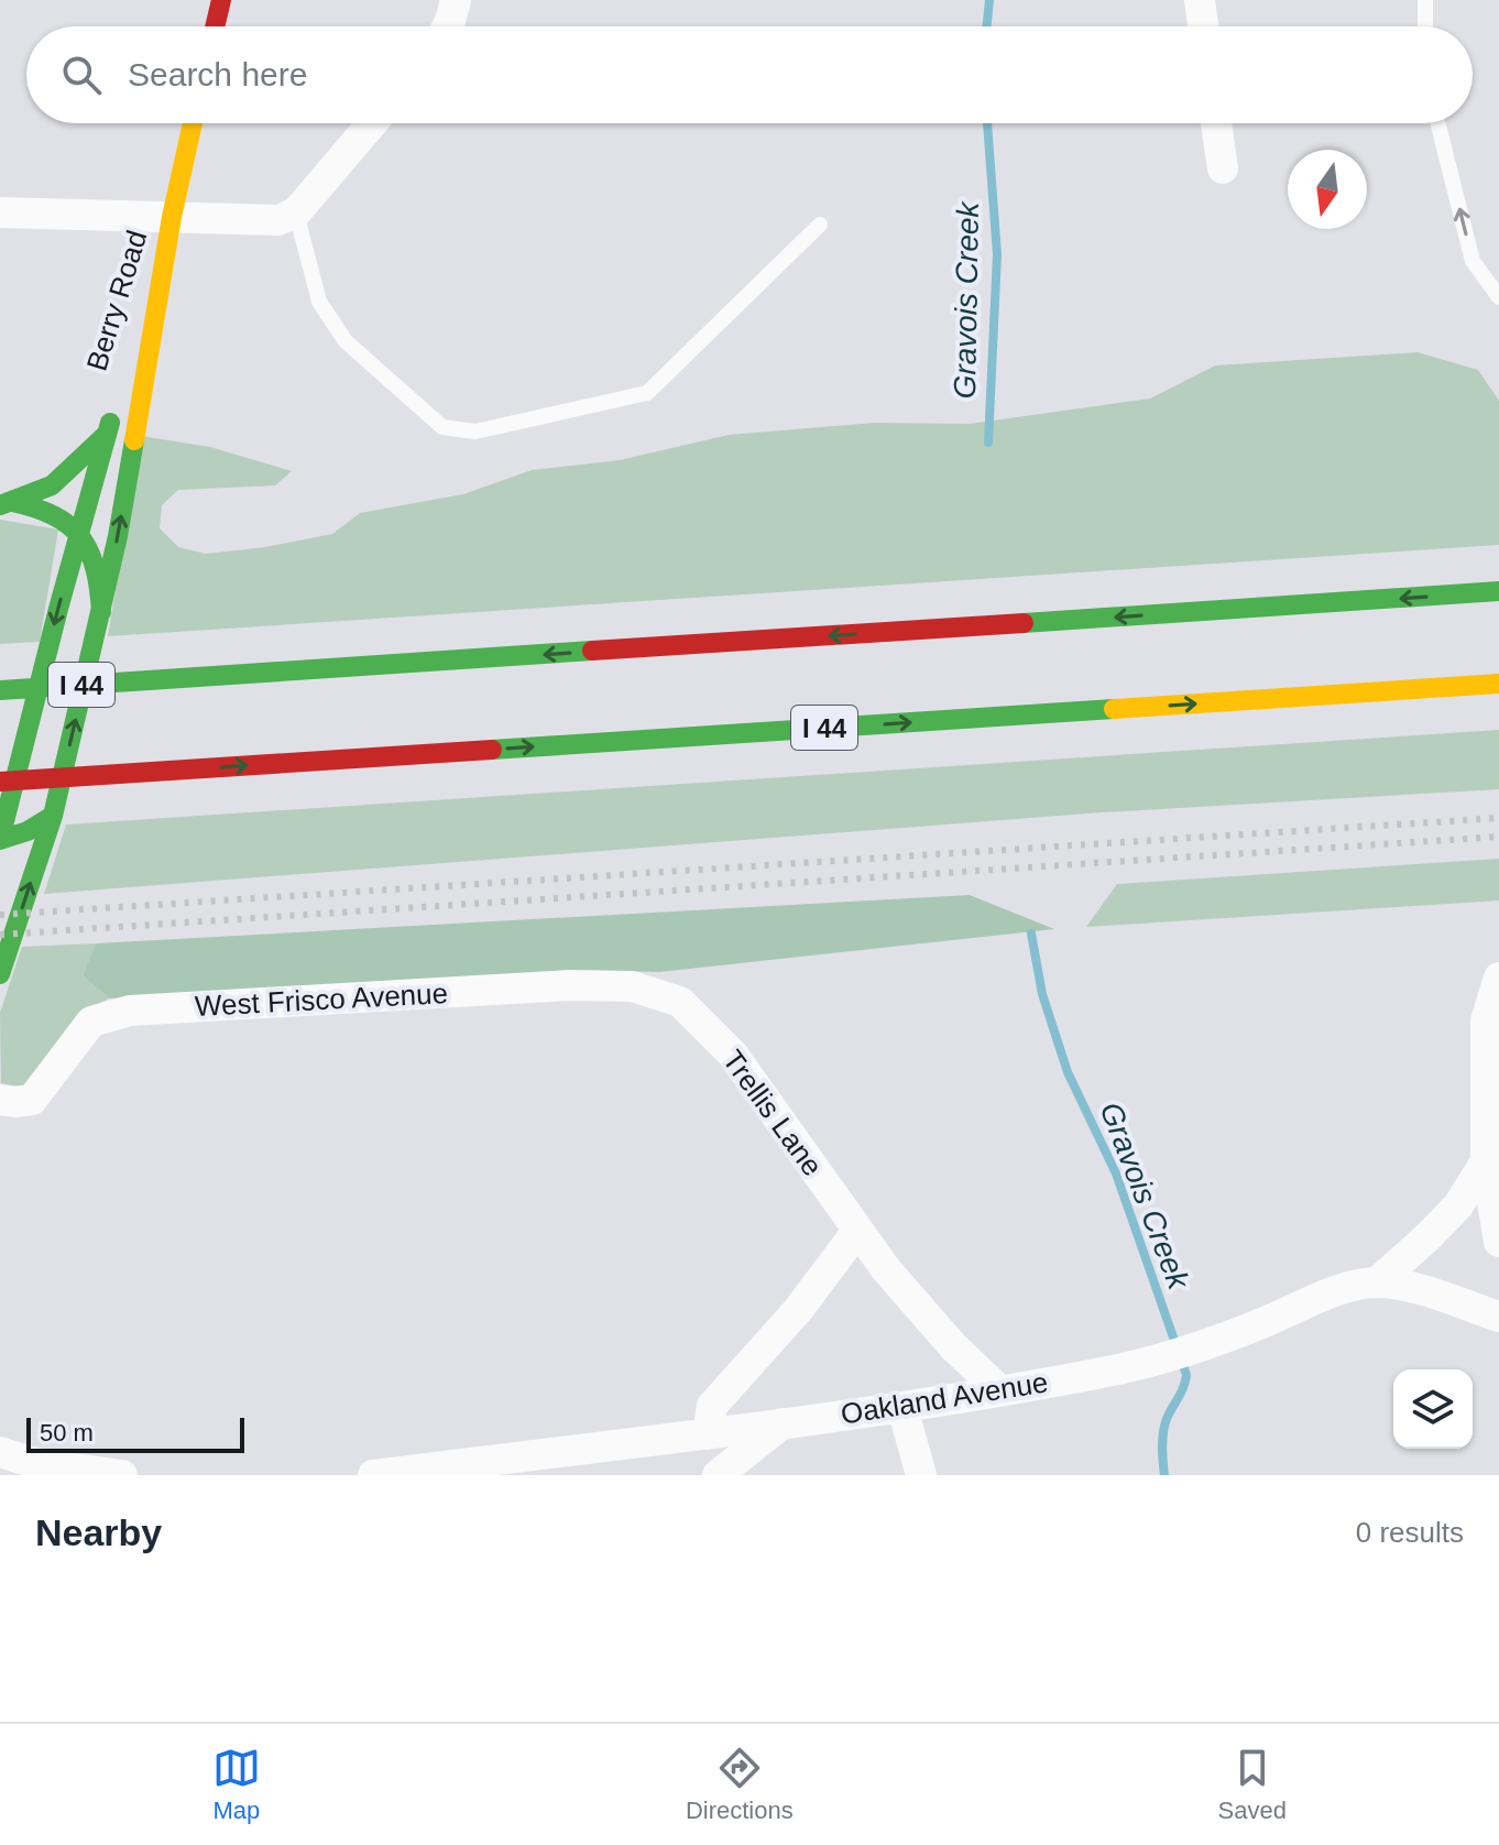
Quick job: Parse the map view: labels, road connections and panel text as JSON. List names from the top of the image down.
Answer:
{
  "streets": {
    "main road": ["Berry Road", "I 44"],
    "street": ["West Frisco Avenue", "Trellis Lane", "Oakland Avenue"]
  },
  "crossings": [
    ["West Frisco Avenue", "Trellis Lane"],
    ["Trellis Lane", "Oakland Avenue"]
  ],
  "water": ["Gravois Creek"],
  "scale_bar": "50 m",
  "north": "bottom",
  "page": {
    "search": "Search here",
    "scale": "50 m",
    "heading": ["Nearby", "0 results"],
    "nav": ["Map", "Directions", "Saved"]
  }
}
